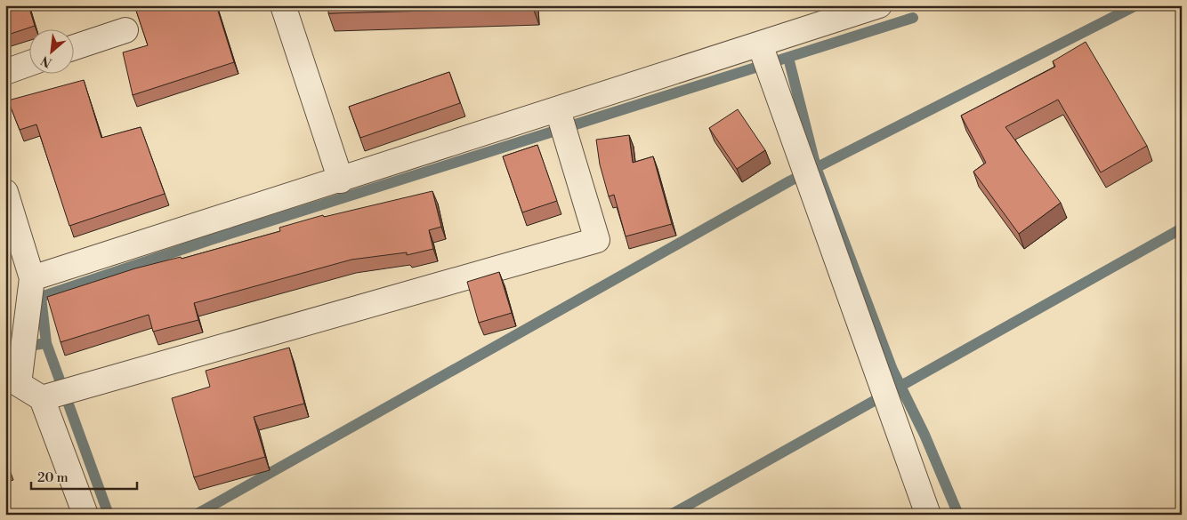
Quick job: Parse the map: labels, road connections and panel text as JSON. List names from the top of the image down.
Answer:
{
  "scale_bar": "20 m",
  "north": "bottom left"
}
